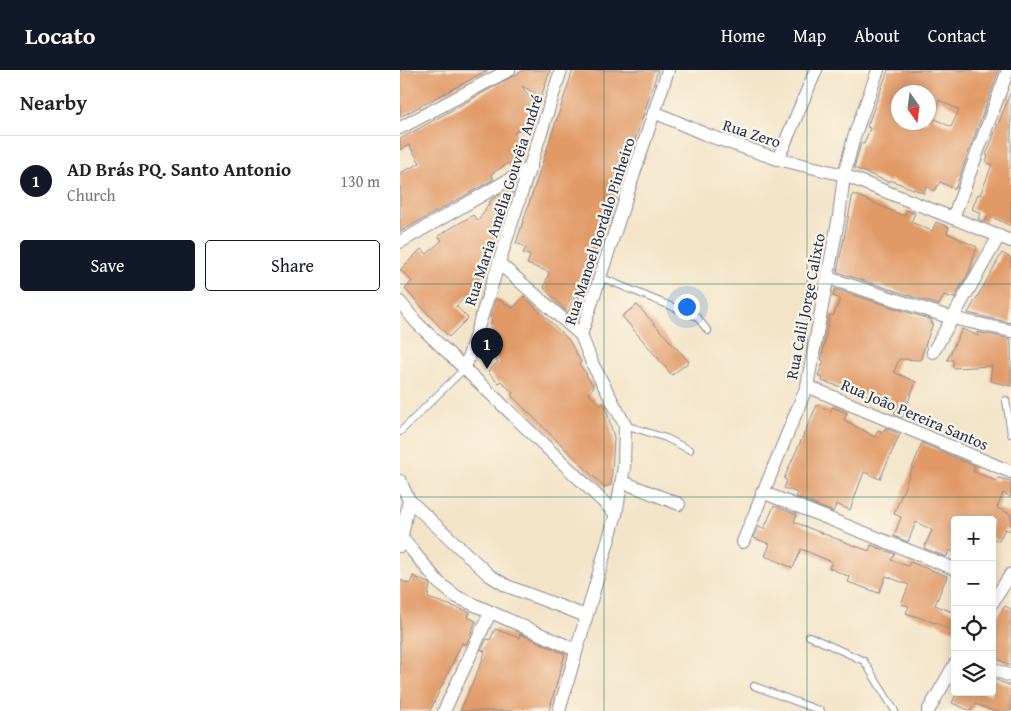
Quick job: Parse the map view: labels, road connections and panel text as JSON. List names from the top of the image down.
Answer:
{
  "streets": {
    "street": [
      "Rua Zero",
      "Rua Maria Amélia Gouvêia André",
      "Rua Manoel Bordalo Pinheiro",
      "Rua Calil Jorge Calixto",
      "Rua João Pereira Santos"
    ]
  },
  "crossings": [
    ["Rua Zero", "Rua Manoel Bordalo Pinheiro"],
    ["Rua Zero", "Rua Calil Jorge Calixto"],
    ["Rua Calil Jorge Calixto", "Rua João Pereira Santos"]
  ],
  "north": "bottom",
  "page": {
    "header": "Locato",
    "nav": [
      "Home",
      "Map",
      "About",
      "Contact"
    ],
    "heading": "Nearby",
    "list": [
      {
        "mark": "1",
        "name": "AD Brás PQ. Santo Antonio",
        "note": "Church",
        "value": "130 m"
      }
    ],
    "buttons": ["Save", "Share"],
    "pins": "1",
    "map_buttons": ["+", "−"]
  }
}
